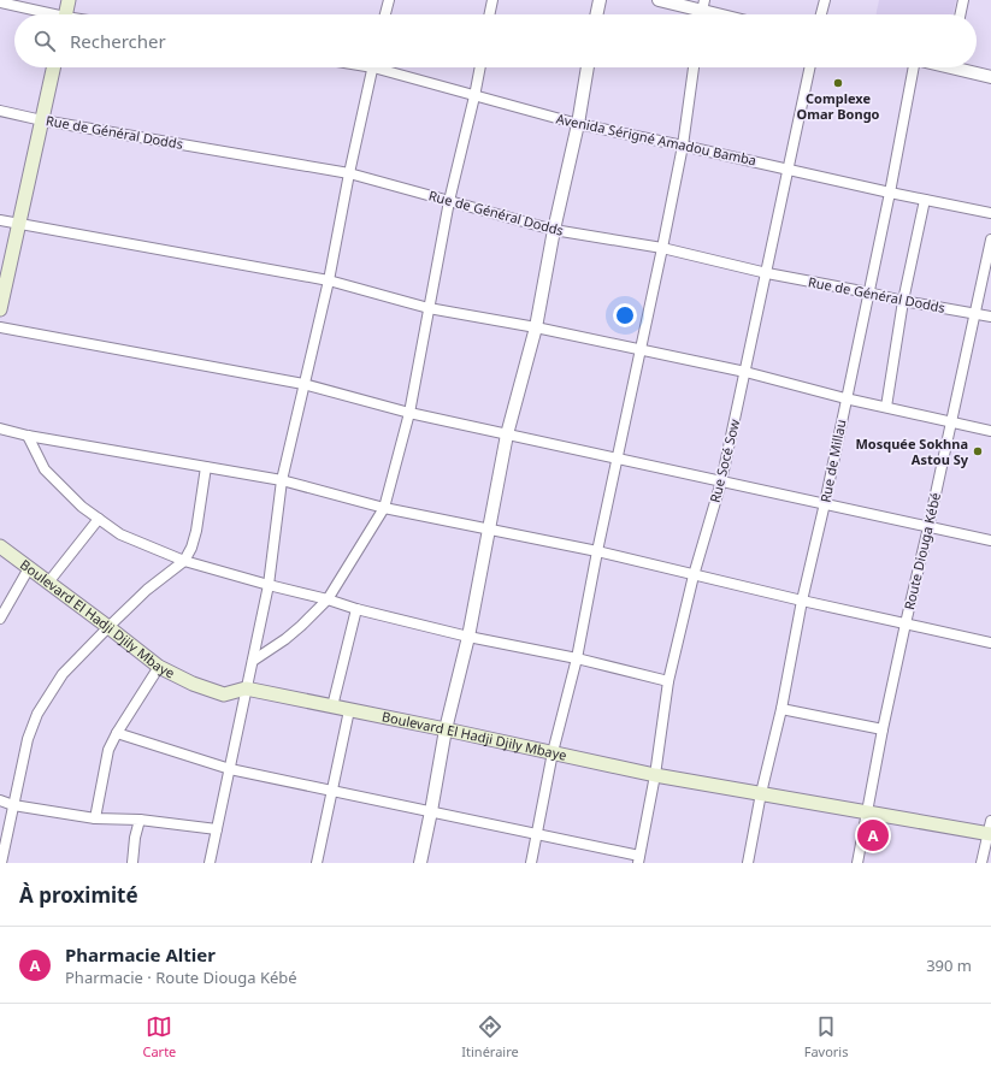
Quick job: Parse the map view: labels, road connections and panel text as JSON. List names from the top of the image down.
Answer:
{
  "streets": {
    "main road": ["Boulevard El Hadji Djily Mbaye"],
    "street": [
      "Rue de Général Dodds",
      "Avenida Sérigné Amadou Bamba",
      "Rue Socé Sow",
      "Rue de Millau",
      "Route Diouga Kébé"
    ]
  },
  "crossings": [
    ["Rue de Général Dodds", "Rue Socé Sow"],
    ["Rue de Général Dodds", "Rue de Millau"],
    ["Rue de Général Dodds", "Route Diouga Kébé"],
    ["Avenida Sérigné Amadou Bamba", "Rue Socé Sow"],
    ["Avenida Sérigné Amadou Bamba", "Rue de Millau"],
    ["Rue Socé Sow", "Boulevard El Hadji Djily Mbaye"],
    ["Rue de Millau", "Boulevard El Hadji Djily Mbaye"],
    ["Route Diouga Kébé", "Boulevard El Hadji Djily Mbaye"]
  ],
  "places": ["Complexe Omar Bongo", "Mosquée Sokhna Astou Sy"],
  "page": {
    "search": "Rechercher",
    "pins": "A",
    "heading": "À proximité",
    "list": [
      {
        "mark": "A",
        "name": "Pharmacie Altier",
        "note": "Pharmacie · Route Diouga Kébé",
        "value": "390 m"
      }
    ],
    "nav": ["Carte", "Itinéraire", "Favoris"]
  }
}
